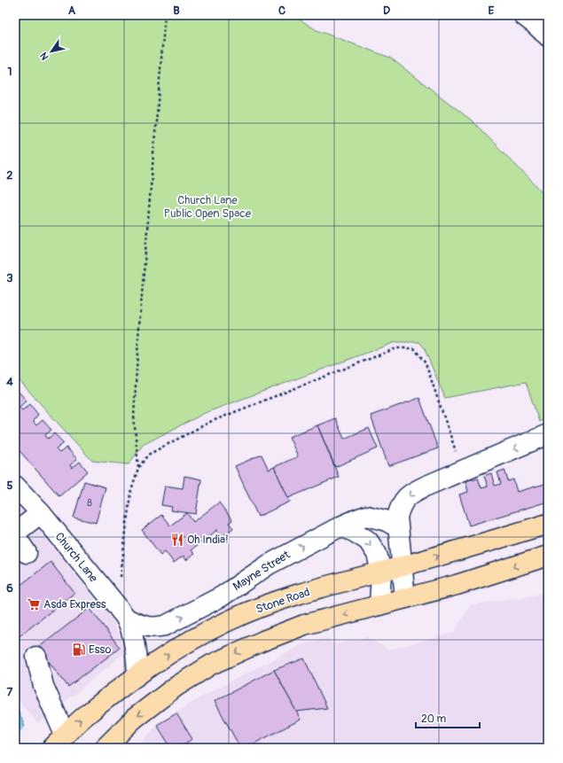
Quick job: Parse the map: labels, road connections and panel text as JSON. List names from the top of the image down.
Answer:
{
  "streets": {
    "highway": ["Stone Road"],
    "street": ["Church Lane", "Mayne Street"]
  },
  "crossings": [
    ["Church Lane", "Mayne Street"],
    ["Church Lane", "Stone Road"]
  ],
  "one_way": ["Mayne Street"],
  "parks": ["Church Lane Public Open Space"],
  "places": {
    "restaurant": ["Oh India!"],
    "supermarket": ["Asda Express"],
    "fuel station": ["Esso"]
  },
  "house_numbers": ["8"],
  "scale_bar": "20 m",
  "north": "bottom left",
  "grid": {
    "columns": [
      "A",
      "B",
      "C",
      "D",
      "E"
    ],
    "rows": [
      "1",
      "2",
      "3",
      "4",
      "5",
      "6",
      "7"
    ]
  }
}
